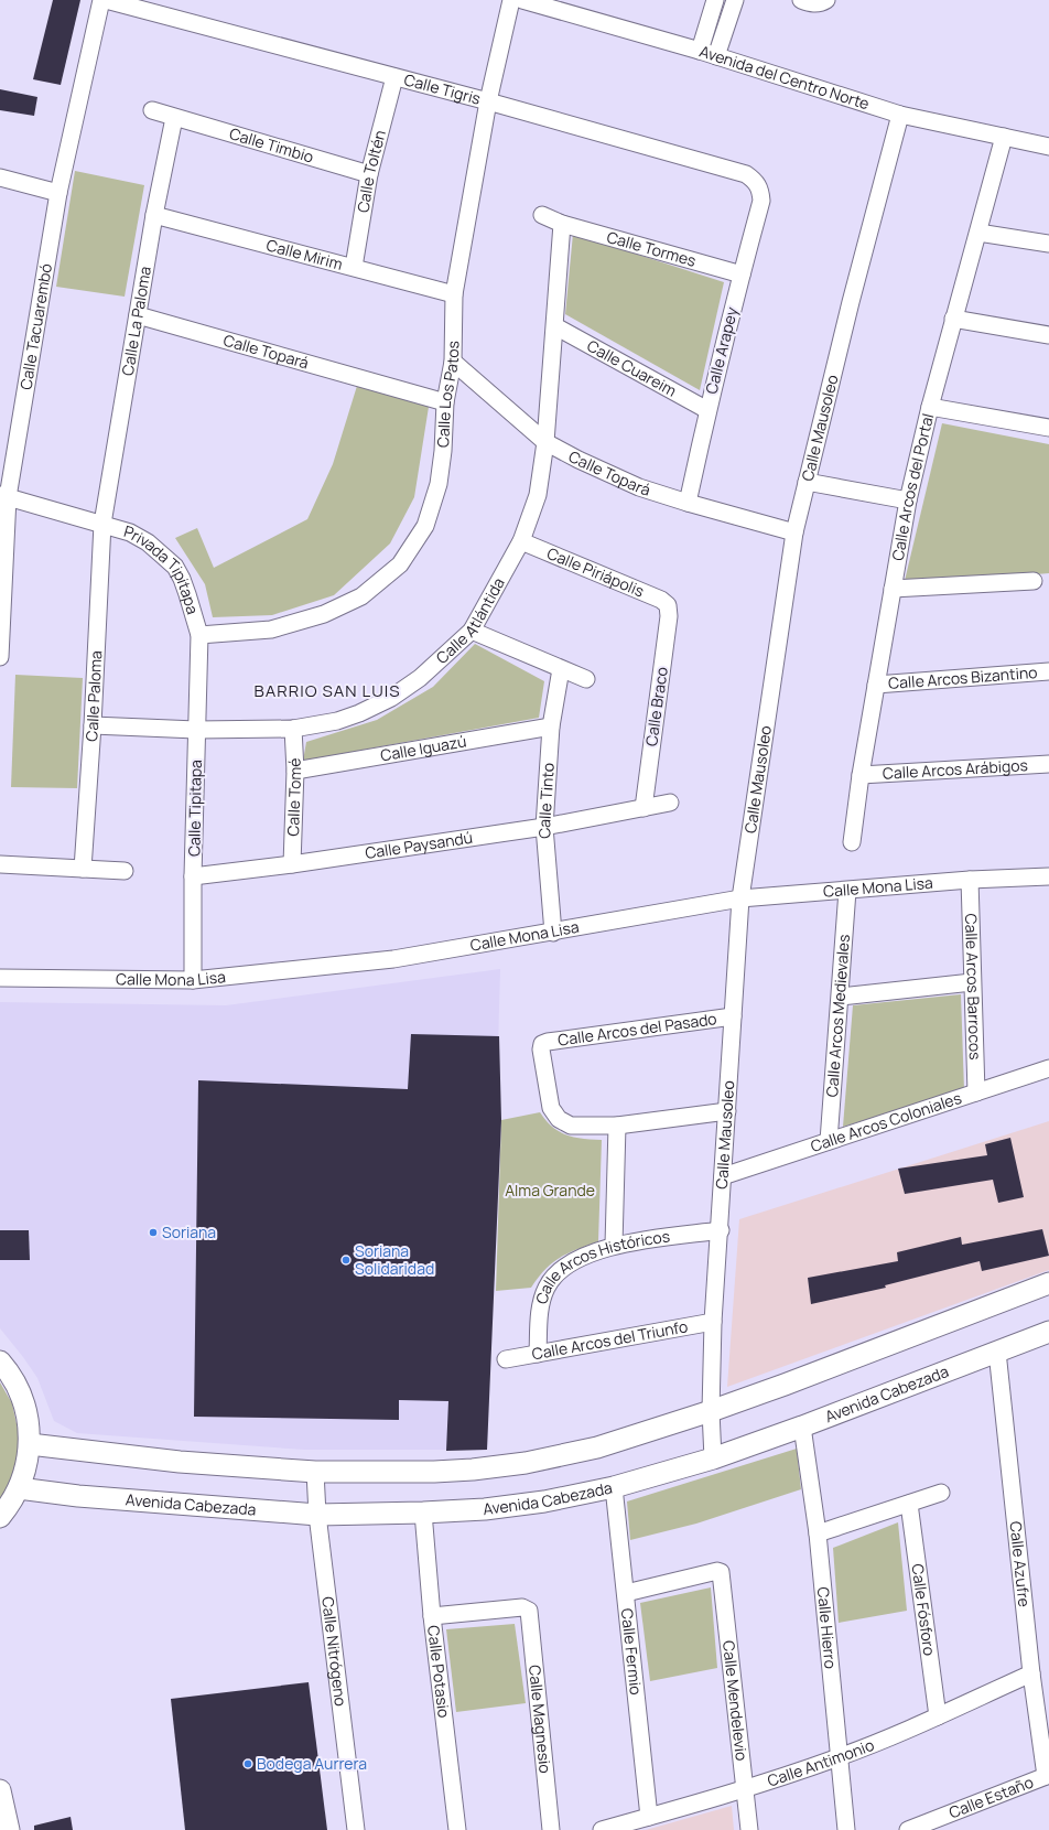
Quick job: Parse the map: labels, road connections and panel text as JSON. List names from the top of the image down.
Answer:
{
  "streets": {
    "main road": ["Avenida Cabezada"],
    "street": [
      "Avenida del Centro Norte",
      "Calle Tigris",
      "Calle Timbio",
      "Calle Toltén",
      "Calle Tormes",
      "Calle Mirim",
      "Calle La Paloma",
      "Calle Tacuarembó",
      "Calle Arapey",
      "Calle Topará",
      "Calle Cuareim",
      "Calle Los Patos",
      "Calle Mausoleo",
      "Calle Arcos del Portal",
      "Calle Piriápolis",
      "Privada Tipitapa",
      "Calle Atlántida",
      "Calle Arcos Bizantino",
      "Calle Paloma",
      "Calle Braco",
      "Calle Iguazú",
      "Calle Arcos Arábigos",
      "Calle Tomé",
      "Calle Tinto",
      "Calle Tipitapa",
      "Calle Paysandú",
      "Calle Mona Lisa",
      "Calle Arcos Barrocos",
      "Calle Arcos Medievales",
      "Calle Arcos del Pasado",
      "Calle Arcos Coloniales",
      "Calle Arcos Históricos",
      "Calle Arcos del Triunfo",
      "Calle Azufre",
      "Calle Fósforo",
      "Calle Hierro",
      "Calle Nitrógeno",
      "Calle Fermio",
      "Calle Potasio",
      "Calle Mendelevio",
      "Calle Magnesio",
      "Calle Antimonio",
      "Calle Estaño"
    ]
  },
  "crossings": [
    ["Avenida del Centro Norte", "Calle Mausoleo"],
    ["Avenida del Centro Norte", "Calle Arcos del Portal"],
    ["Calle Tigris", "Calle Toltén"],
    ["Calle Tigris", "Calle Arapey"],
    ["Calle Tigris", "Calle Los Patos"],
    ["Calle Timbio", "Calle Toltén"],
    ["Calle Timbio", "Calle La Paloma"],
    ["Calle Toltén", "Calle Mirim"],
    ["Calle Tormes", "Calle Arapey"],
    ["Calle Tormes", "Calle Atlántida"],
    ["Calle Mirim", "Calle La Paloma"],
    ["Calle Mirim", "Calle Los Patos"],
    ["Calle La Paloma", "Calle Topará"],
    ["Calle La Paloma", "Privada Tipitapa"],
    ["Calle La Paloma", "Calle Paloma"],
    ["Calle Arapey", "Calle Topará"],
    ["Calle Arapey", "Calle Cuareim"],
    ["Calle Topará", "Calle Los Patos"],
    ["Calle Topará", "Calle Mausoleo"],
    ["Calle Topará", "Calle Atlántida"],
    ["Calle Cuareim", "Calle Atlántida"],
    ["Calle Los Patos", "Privada Tipitapa"],
    ["Calle Los Patos", "Calle Tipitapa"],
    ["Calle Mausoleo", "Calle Mona Lisa"],
    ["Calle Mausoleo", "Calle Arcos del Pasado"],
    ["Calle Mausoleo", "Calle Arcos Coloniales"],
    ["Calle Mausoleo", "Calle Arcos Históricos"],
    ["Calle Mausoleo", "Calle Arcos del Triunfo"],
    ["Calle Mausoleo", "Avenida Cabezada"],
    ["Calle Arcos del Portal", "Calle Arcos Bizantino"],
    ["Calle Arcos del Portal", "Calle Arcos Arábigos"],
    ["Calle Piriápolis", "Calle Atlántida"],
    ["Calle Piriápolis", "Calle Braco"],
    ["Privada Tipitapa", "Calle Paloma"],
    ["Privada Tipitapa", "Calle Tipitapa"],
    ["Calle Atlántida", "Calle Paloma"],
    ["Calle Atlántida", "Calle Tomé"],
    ["Calle Atlántida", "Calle Tipitapa"],
    ["Calle Braco", "Calle Paysandú"],
    ["Calle Iguazú", "Calle Tomé"],
    ["Calle Iguazú", "Calle Tinto"],
    ["Calle Tomé", "Calle Paysandú"],
    ["Calle Tinto", "Calle Paysandú"],
    ["Calle Tinto", "Calle Mona Lisa"],
    ["Calle Tipitapa", "Calle Paysandú"],
    ["Calle Tipitapa", "Calle Mona Lisa"],
    ["Calle Mona Lisa", "Calle Arcos Barrocos"],
    ["Calle Mona Lisa", "Calle Arcos Medievales"],
    ["Calle Arcos Barrocos", "Calle Arcos Coloniales"],
    ["Calle Arcos Medievales", "Calle Arcos Coloniales"],
    ["Calle Arcos Históricos", "Calle Arcos del Triunfo"],
    ["Avenida Cabezada", "Calle Azufre"],
    ["Avenida Cabezada", "Calle Hierro"],
    ["Avenida Cabezada", "Calle Nitrógeno"],
    ["Avenida Cabezada", "Calle Fermio"],
    ["Avenida Cabezada", "Calle Potasio"],
    ["Calle Azufre", "Calle Antimonio"],
    ["Calle Azufre", "Calle Estaño"],
    ["Calle Fósforo", "Calle Antimonio"],
    ["Calle Hierro", "Calle Antimonio"],
    ["Calle Fermio", "Calle Mendelevio"],
    ["Calle Fermio", "Calle Antimonio"],
    ["Calle Potasio", "Calle Magnesio"],
    ["Calle Mendelevio", "Calle Antimonio"]
  ],
  "districts": ["BARRIO SAN LUIS"],
  "parks": ["Alma Grande"],
  "places": ["Soriana", "Soriana Solidaridad", "Bodega Aurrera"]
}
